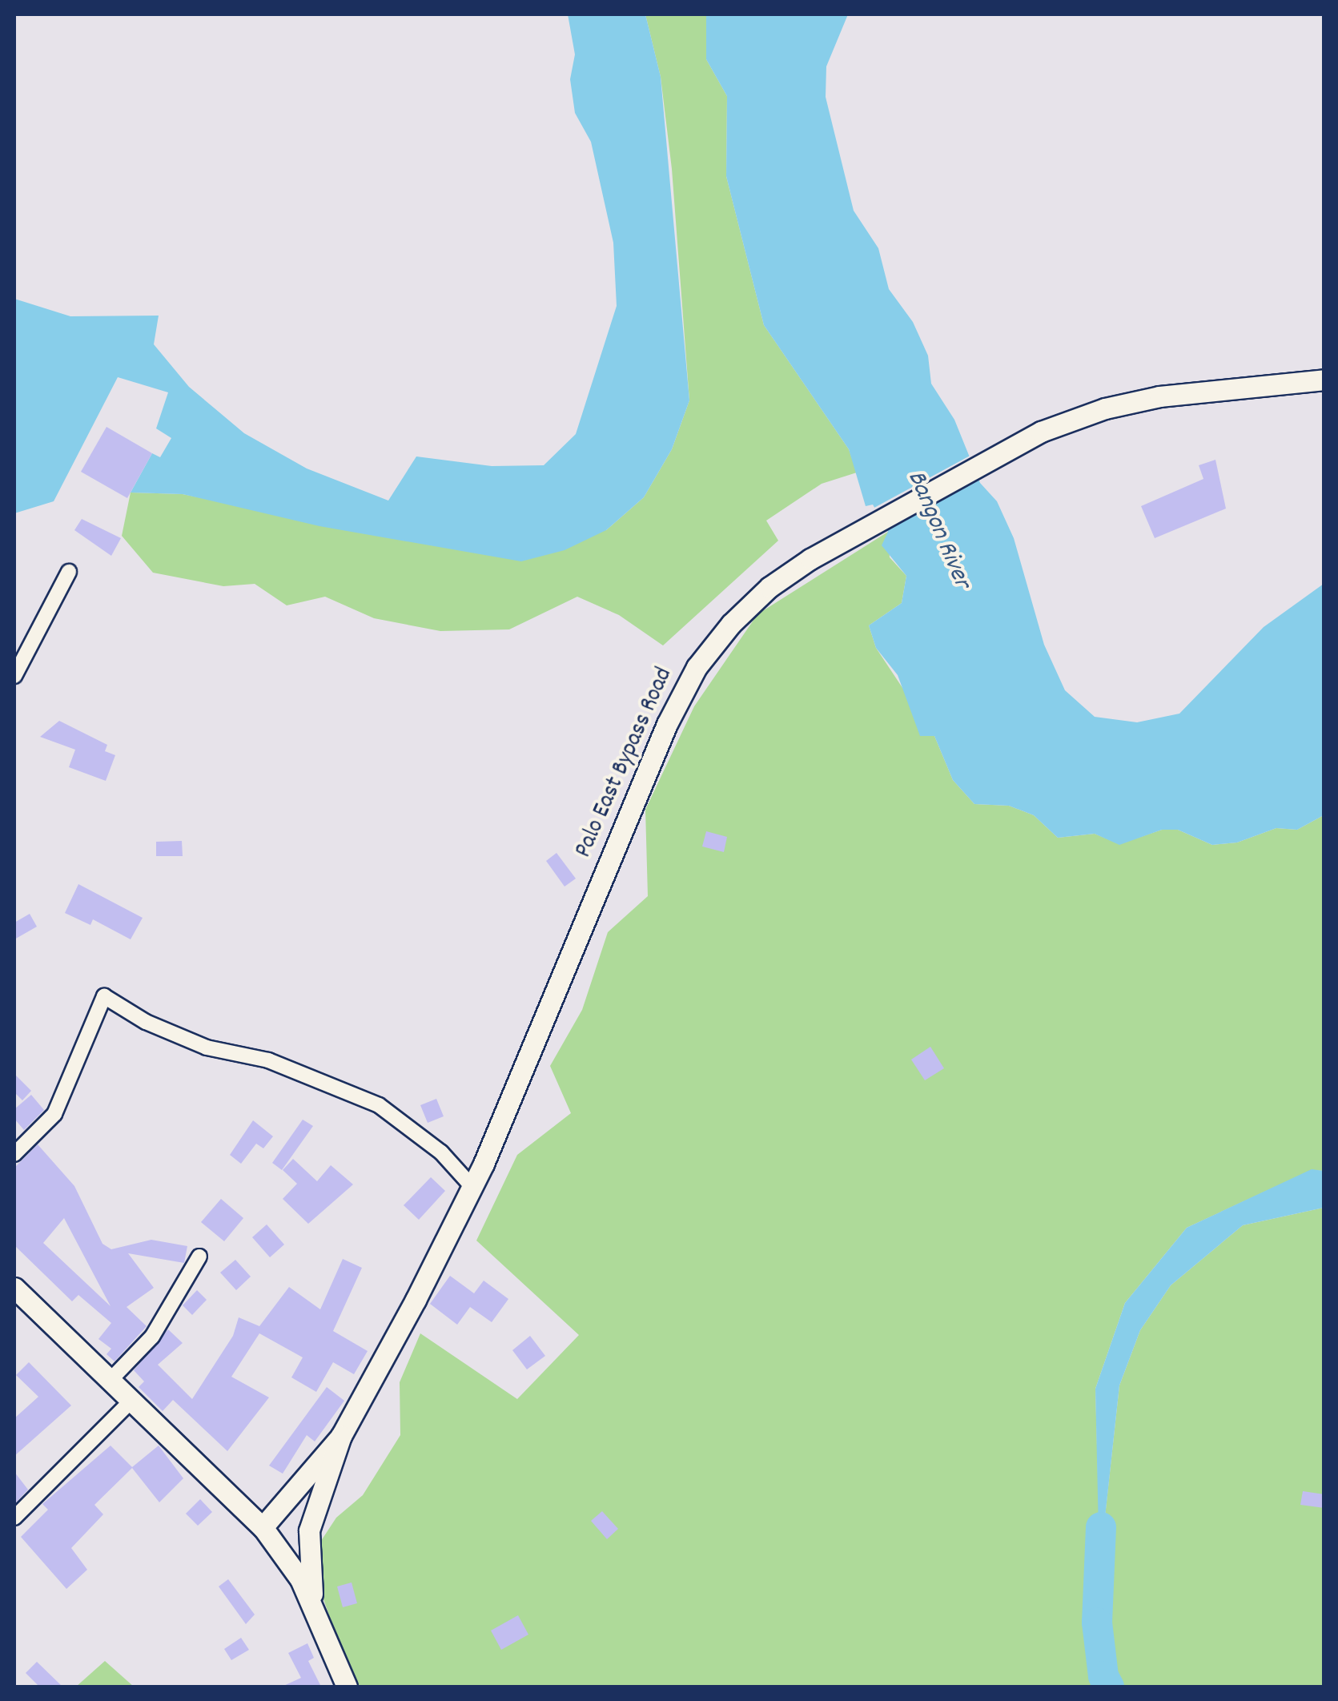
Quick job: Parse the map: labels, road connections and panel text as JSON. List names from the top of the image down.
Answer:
{
  "streets": {
    "main road": ["Palo East Bypass Road"]
  },
  "water": ["Bangon River"]
}
